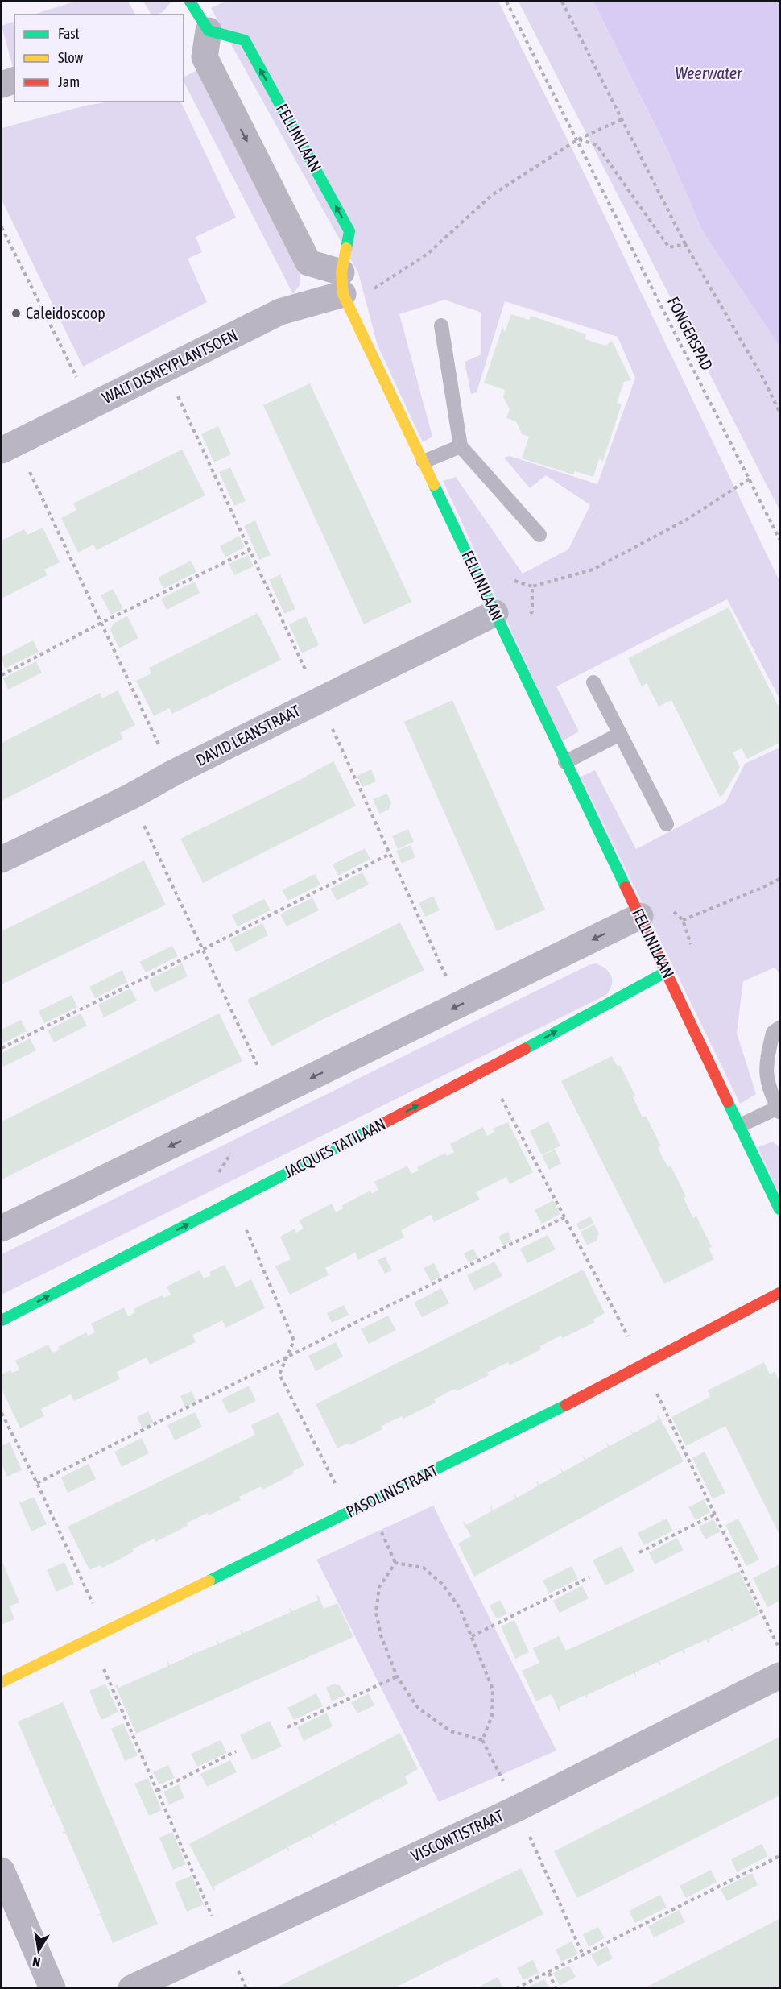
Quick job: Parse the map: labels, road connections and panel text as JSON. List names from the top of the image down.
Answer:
{
  "streets": {
    "street": [
      "FELLINILAAN",
      "WALT DISNEYPLANTSOEN",
      "DAVID LEANSTRAAT",
      "JACQUES TATILAAN",
      "PASOLINISTRAAT",
      "VISCONTISTRAAT"
    ],
    "path": ["FONGERSPAD"]
  },
  "crossings": [
    ["FELLINILAAN", "WALT DISNEYPLANTSOEN"],
    ["FELLINILAAN", "DAVID LEANSTRAAT"],
    ["FELLINILAAN", "JACQUES TATILAAN"]
  ],
  "water": ["Weerwater"],
  "places": ["Caleidoscoop"],
  "legend": ["Fast", "Slow", "Jam"],
  "north": "bottom"
}
